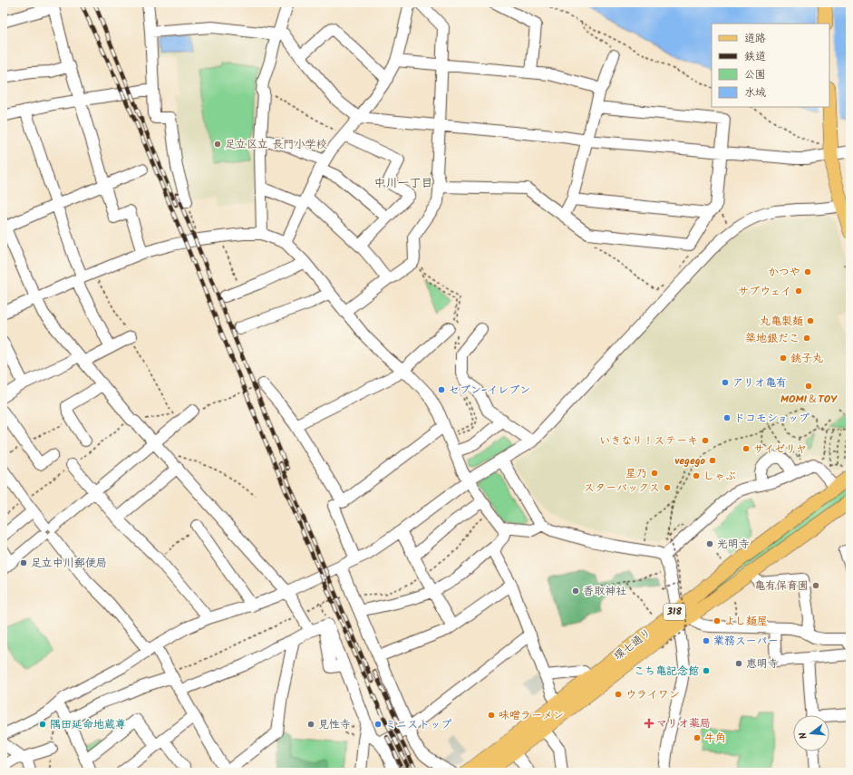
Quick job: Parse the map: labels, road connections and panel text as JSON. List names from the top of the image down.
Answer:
{
  "streets": {
    "main road": ["318", "環七通り"]
  },
  "districts": ["中川一丁目"],
  "places": {
    "other": [
      "足立区立 長門小学校",
      "かつや",
      "サブウェイ",
      "丸亀製麺",
      "築地銀だこ",
      "銚子丸",
      "アリオ亀有",
      "MOMI＆TOY",
      "セブン-イレブン",
      "ドコモショップ",
      "いきなり！ステーキ",
      "サイゼリヤ",
      "vegego",
      "星乃",
      "しゃぶ",
      "スターバックス",
      "光明寺",
      "足立中川郵便局",
      "亀有保育園",
      "香取神社",
      "よし麺屋",
      "業務スーパー",
      "恵明寺",
      "こち亀記念館",
      "ウライワン",
      "味噌ラーメン",
      "隅田延命地蔵尊",
      "見性寺",
      "ミニストップ",
      "牛角"
    ],
    "health": ["マリオ薬局"]
  },
  "legend": [
    "道路",
    "鉄道",
    "公園",
    "水域"
  ],
  "north": "left"
}
